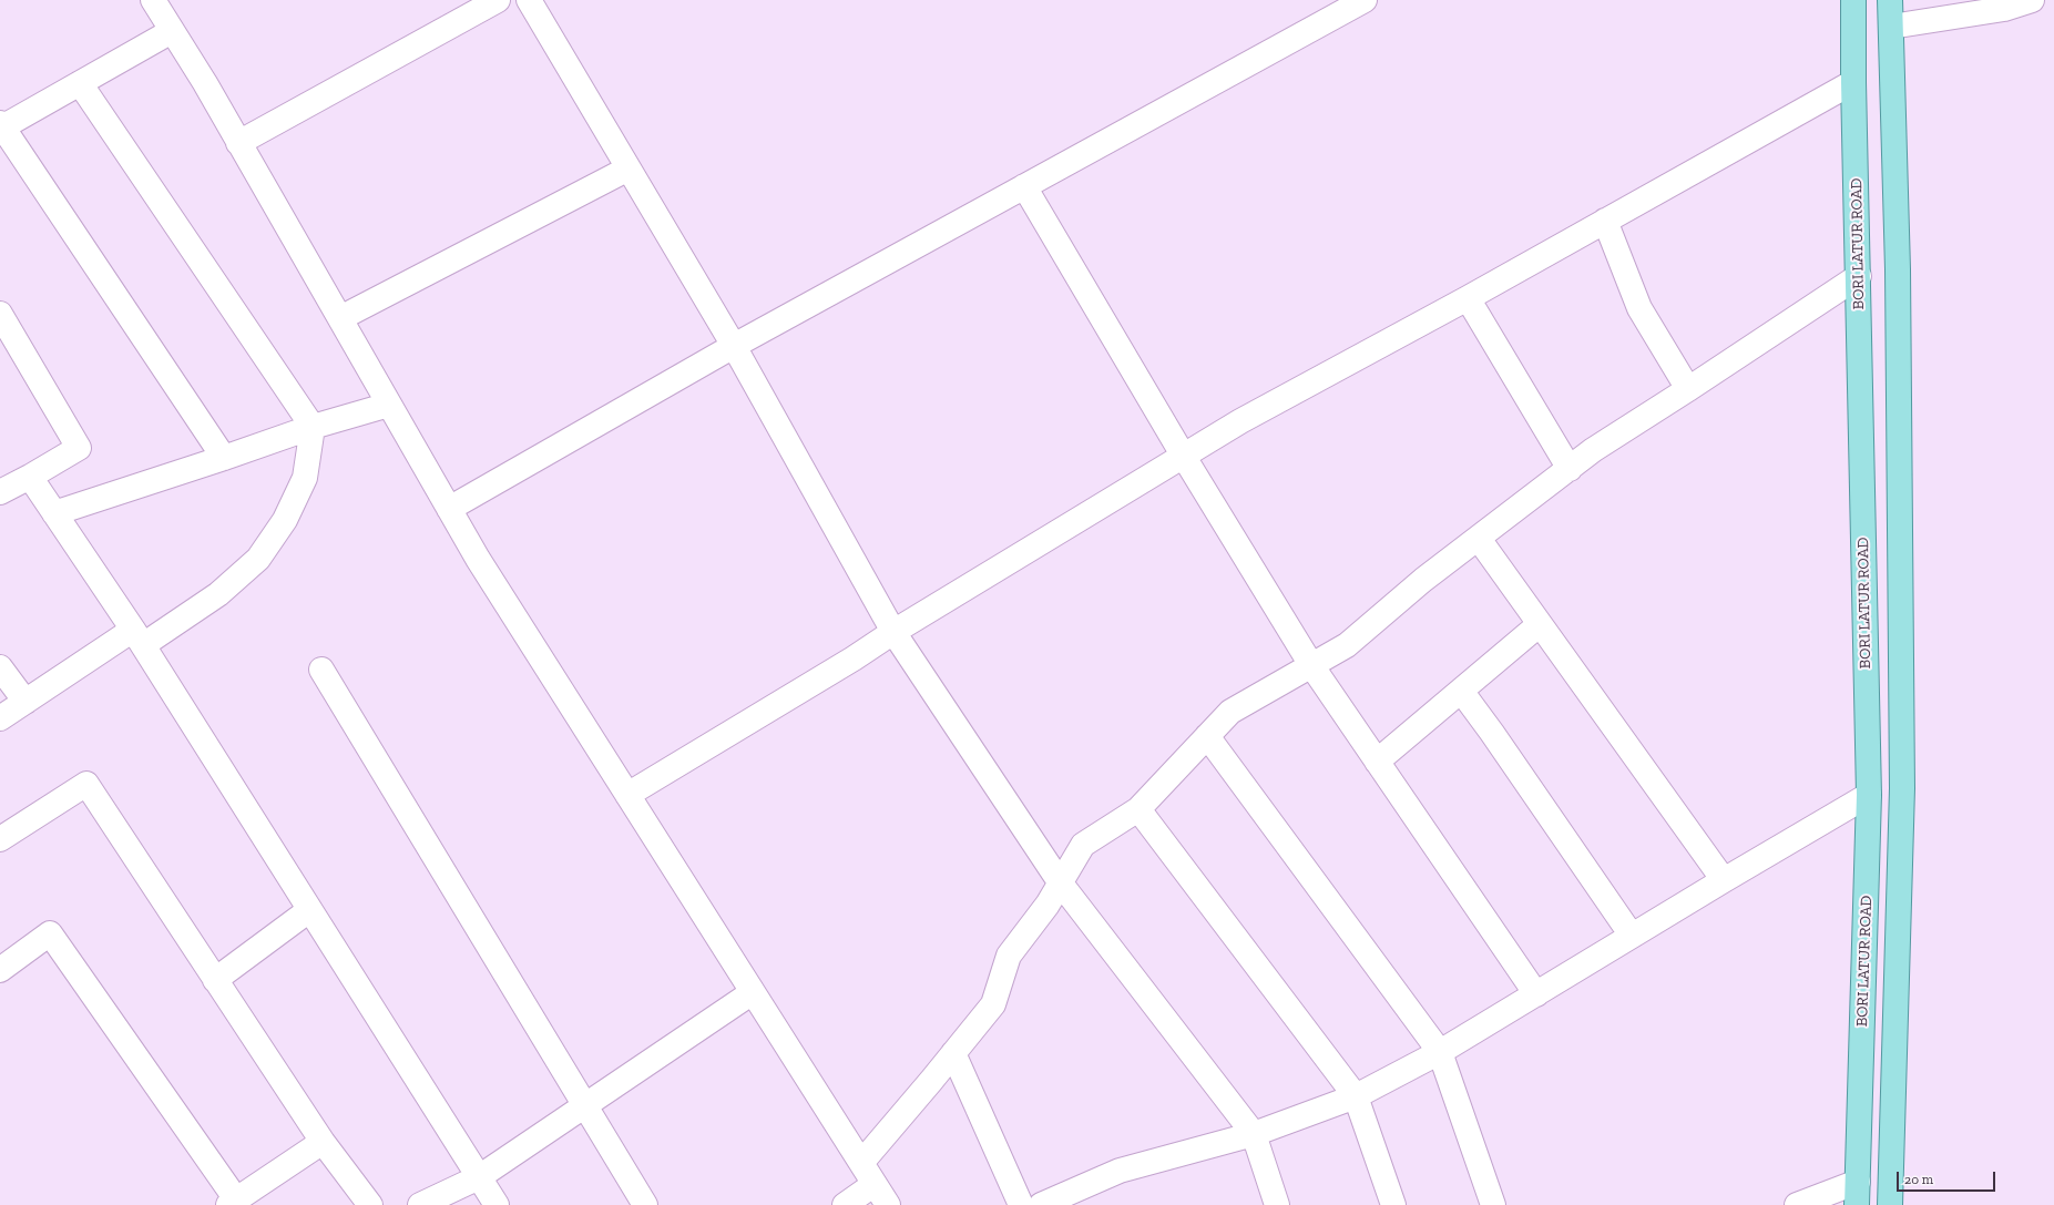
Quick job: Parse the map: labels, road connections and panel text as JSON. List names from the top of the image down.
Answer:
{
  "streets": {
    "main road": ["BORI LATUR ROAD"]
  },
  "scale_bar": "20 m"
}
